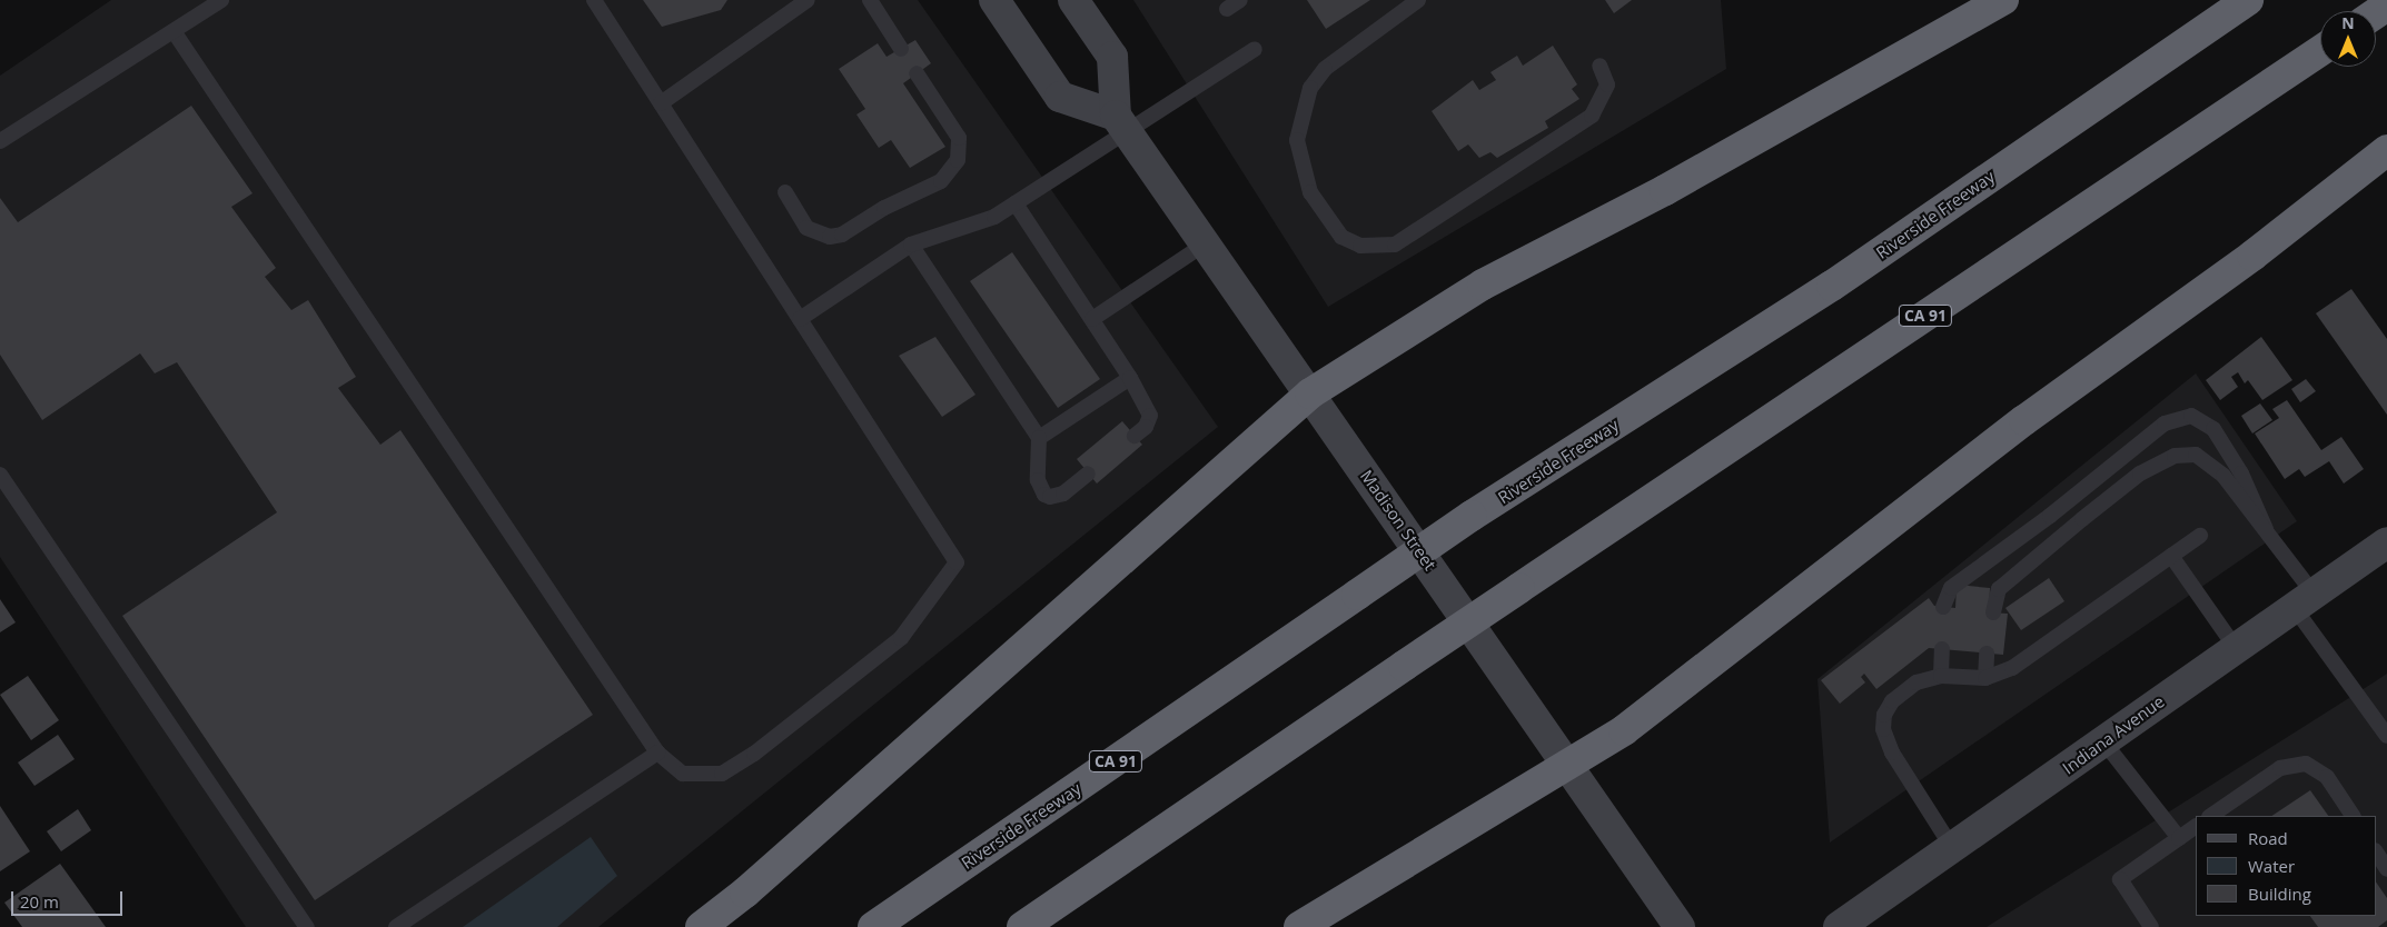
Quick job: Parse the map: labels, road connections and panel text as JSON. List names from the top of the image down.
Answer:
{
  "streets": {
    "highway": ["Riverside Freeway", "CA 91"],
    "main road": ["Madison Street", "Indiana Avenue"]
  },
  "legend": ["Road", "Water", "Building"],
  "scale_bar": "20 m",
  "north": "top"
}
